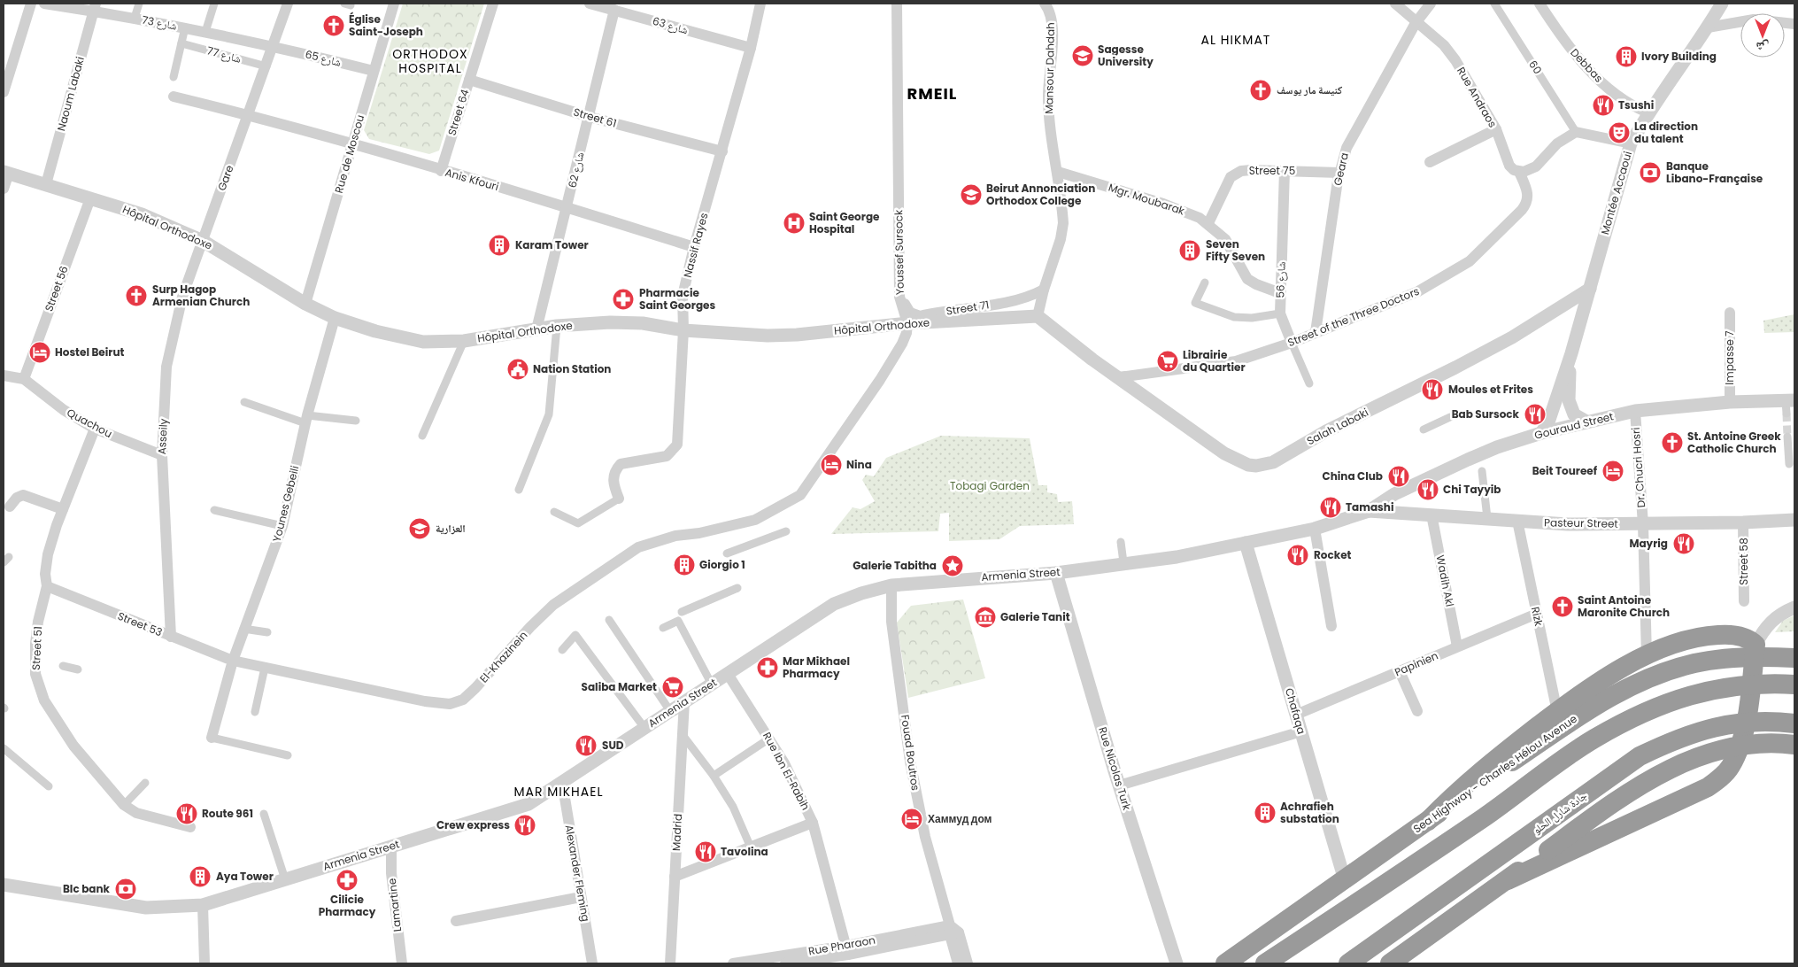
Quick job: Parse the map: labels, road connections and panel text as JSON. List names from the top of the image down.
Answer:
{
  "streets": {
    "highway": ["Sea Highway - Charles Hélou Avenue", "جادة شارل الحلو"],
    "street": [
      "شارع 73",
      "شارع 63",
      "شارع 77",
      "شارع 65",
      "Debbas",
      "60",
      "Mansour Dahdah",
      "Naoum Labaki",
      "Rue Andraos",
      "Street 64",
      "Street 61",
      "Rue de Moscou",
      "Geara",
      "شارع 62",
      "Street 75",
      "Gare",
      "Anis Kfouri",
      "Montée Accaoui",
      "Mgr. Moubarak",
      "Hôpital Orthodoxe",
      "Nassif Rayes",
      "Youssef Sursock",
      "شارع 56",
      "Street 56",
      "Street 71",
      "Street of the Three Doctors",
      "Impasse 7",
      "Quachou",
      "Gouraud Street",
      "Salah Labaki",
      "Asseily",
      "Dr. Chucri Hosri",
      "Younes Gebeili",
      "Pasteur Street",
      "Street 58",
      "Armenia Street",
      "Wadih Akl",
      "Rizk",
      "Street 53",
      "Street 51",
      "El-Khazinein",
      "Papinien",
      "Chafaqa",
      "Fouad Boutros",
      "Rue Nicolas Turk",
      "Rue Ibn El-Rabih",
      "Madrid",
      "Alexander Fleming",
      "Lamartine",
      "Rue Pharaon"
    ]
  },
  "crossings": [
    ["شارع 73", "شارع 65"],
    ["شارع 73", "Naoum Labaki"],
    ["شارع 73", "Gare"],
    ["شارع 63", "شارع 62"],
    ["شارع 63", "Nassif Rayes"],
    ["شارع 77", "Gare"],
    ["شارع 65", "Rue de Moscou"],
    ["شارع 65", "Gare"],
    ["Debbas", "Montée Accaoui"],
    ["Mansour Dahdah", "Mgr. Moubarak"],
    ["Mansour Dahdah", "Hôpital Orthodoxe"],
    ["Mansour Dahdah", "Street 71"],
    ["Mansour Dahdah", "Salah Labaki"],
    ["Naoum Labaki", "Hôpital Orthodoxe"],
    ["Rue Andraos", "Geara"],
    ["Rue Andraos", "Street of the Three Doctors"],
    ["Street 64", "Street 61"],
    ["Street 64", "Anis Kfouri"],
    ["Street 61", "شارع 62"],
    ["Street 61", "Nassif Rayes"],
    ["Rue de Moscou", "Anis Kfouri"],
    ["Rue de Moscou", "Hôpital Orthodoxe"],
    ["Geara", "Street 75"],
    ["Geara", "Street of the Three Doctors"],
    ["شارع 62", "Anis Kfouri"],
    ["شارع 62", "Hôpital Orthodoxe"],
    ["Street 75", "Mgr. Moubarak"],
    ["Street 75", "شارع 56"],
    ["Gare", "Anis Kfouri"],
    ["Gare", "Hôpital Orthodoxe"],
    ["Gare", "Asseily"],
    ["Anis Kfouri", "Nassif Rayes"],
    ["Montée Accaoui", "Gouraud Street"],
    ["Montée Accaoui", "Salah Labaki"],
    ["Mgr. Moubarak", "شارع 56"],
    ["Hôpital Orthodoxe", "Nassif Rayes"],
    ["Hôpital Orthodoxe", "Youssef Sursock"],
    ["Hôpital Orthodoxe", "Street 56"],
    ["Hôpital Orthodoxe", "Salah Labaki"],
    ["Hôpital Orthodoxe", "Asseily"],
    ["Hôpital Orthodoxe", "Younes Gebeili"],
    ["Hôpital Orthodoxe", "El-Khazinein"],
    ["Youssef Sursock", "Street 71"],
    ["Youssef Sursock", "El-Khazinein"],
    ["شارع 56", "Street of the Three Doctors"],
    ["Street 56", "Quachou"],
    ["Street of the Three Doctors", "Salah Labaki"],
    ["Impasse 7", "Gouraud Street"],
    ["Quachou", "Asseily"],
    ["Quachou", "Street 51"],
    ["Gouraud Street", "Dr. Chucri Hosri"],
    ["Gouraud Street", "Pasteur Street"],
    ["Gouraud Street", "Armenia Street"],
    ["Asseily", "Street 53"],
    ["Dr. Chucri Hosri", "Pasteur Street"],
    ["Younes Gebeili", "Street 53"],
    ["Younes Gebeili", "El-Khazinein"],
    ["Pasteur Street", "Street 58"],
    ["Pasteur Street", "Armenia Street"],
    ["Pasteur Street", "Wadih Akl"],
    ["Pasteur Street", "Rizk"],
    ["Armenia Street", "Chafaqa"],
    ["Armenia Street", "Fouad Boutros"],
    ["Armenia Street", "Rue Nicolas Turk"],
    ["Armenia Street", "Rue Ibn El-Rabih"],
    ["Armenia Street", "Madrid"],
    ["Armenia Street", "Alexander Fleming"],
    ["Armenia Street", "Lamartine"],
    ["Wadih Akl", "Papinien"],
    ["Rizk", "Papinien"],
    ["Street 53", "Street 51"],
    ["Street 53", "El-Khazinein"],
    ["Papinien", "Chafaqa"],
    ["Chafaqa", "Sea Highway - Charles Hélou Avenue"],
    ["Fouad Boutros", "Rue Pharaon"],
    ["Rue Ibn El-Rabih", "Rue Pharaon"]
  ],
  "districts": [
    "AL HIKMAT",
    "ORTHODOX HOSPITAL",
    "RMEIL",
    "MAR MIKHAEL"
  ],
  "parks": ["Tobagi Garden"],
  "places": {
    "church": [
      "Église Saint-Joseph",
      "كنيسة مار يوسف",
      "Surp Hagop Armenian Church",
      "St. Antoine Greek Catholic Church",
      "Saint Antoine Maronite Church"
    ],
    "school or university": ["Sagesse University", "Beirut Annonciation Orthodox College", "العزارية"],
    "building": [
      "Ivory Building",
      "Karam Tower",
      "Seven Fifty Seven",
      "Giorgio 1",
      "Achrafieh substation",
      "Aya Tower"
    ],
    "restaurant": [
      "Tsushi",
      "Moules et Frites",
      "Bab Sursock",
      "China Club",
      "Chi Tayyib",
      "Tamashi",
      "Mayrig",
      "Rocket",
      "SUD",
      "Route 961",
      "Crew express",
      "Tavolina"
    ],
    "theatre": ["La direction du talent"],
    "bank": ["Banque Libano-Française", "Blc bank"],
    "hospital": ["Saint George Hospital"],
    "pharmacy": ["Pharmacie Saint Georges", "Mar Mikhael Pharmacy", "Cilicie Pharmacy"],
    "hotel": [
      "Hostel Beirut",
      "Nina",
      "Beit Toureef",
      "Хаммуд дом"
    ],
    "supermarket": ["Librairie du Quartier", "Saliba Market"],
    "public building": ["Nation Station"],
    "place": ["Galerie Tabitha"],
    "museum": ["Galerie Tanit"]
  },
  "north": "bottom"
}
